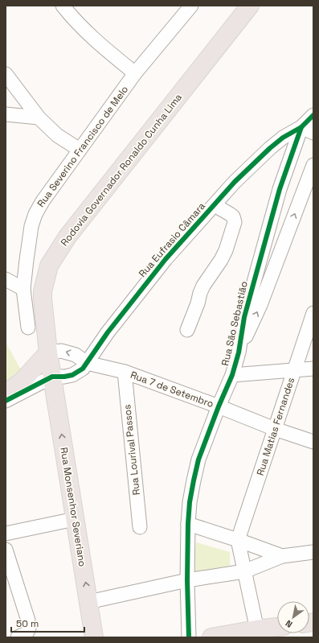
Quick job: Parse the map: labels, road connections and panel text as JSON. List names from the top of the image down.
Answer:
{
  "streets": {
    "main road": ["Rodovia Governador Ronaldo Cunha Lima", "Rua Monsenhor Severiano"],
    "street": [
      "Rua Severino Francisco de Melo",
      "Rua Eufrasio Câmara",
      "Rua São Sebastião",
      "Rua 7 de Setembro",
      "Rua Matias Fernandes",
      "Rua Lourival Passos"
    ]
  },
  "crossings": [
    ["Rodovia Governador Ronaldo Cunha Lima", "Rua Eufrasio Câmara"],
    ["Rodovia Governador Ronaldo Cunha Lima", "Rua 7 de Setembro"],
    ["Rodovia Governador Ronaldo Cunha Lima", "Rua Monsenhor Severiano"],
    ["Rua Eufrasio Câmara", "Rua São Sebastião"],
    ["Rua Eufrasio Câmara", "Rua 7 de Setembro"],
    ["Rua Eufrasio Câmara", "Rua Monsenhor Severiano"],
    ["Rua São Sebastião", "Rua 7 de Setembro"],
    ["Rua 7 de Setembro", "Rua Matias Fernandes"],
    ["Rua 7 de Setembro", "Rua Lourival Passos"]
  ],
  "one_way": ["Rua Monsenhor Severiano"],
  "scale_bar": "50 m",
  "north": "bottom left"
}
